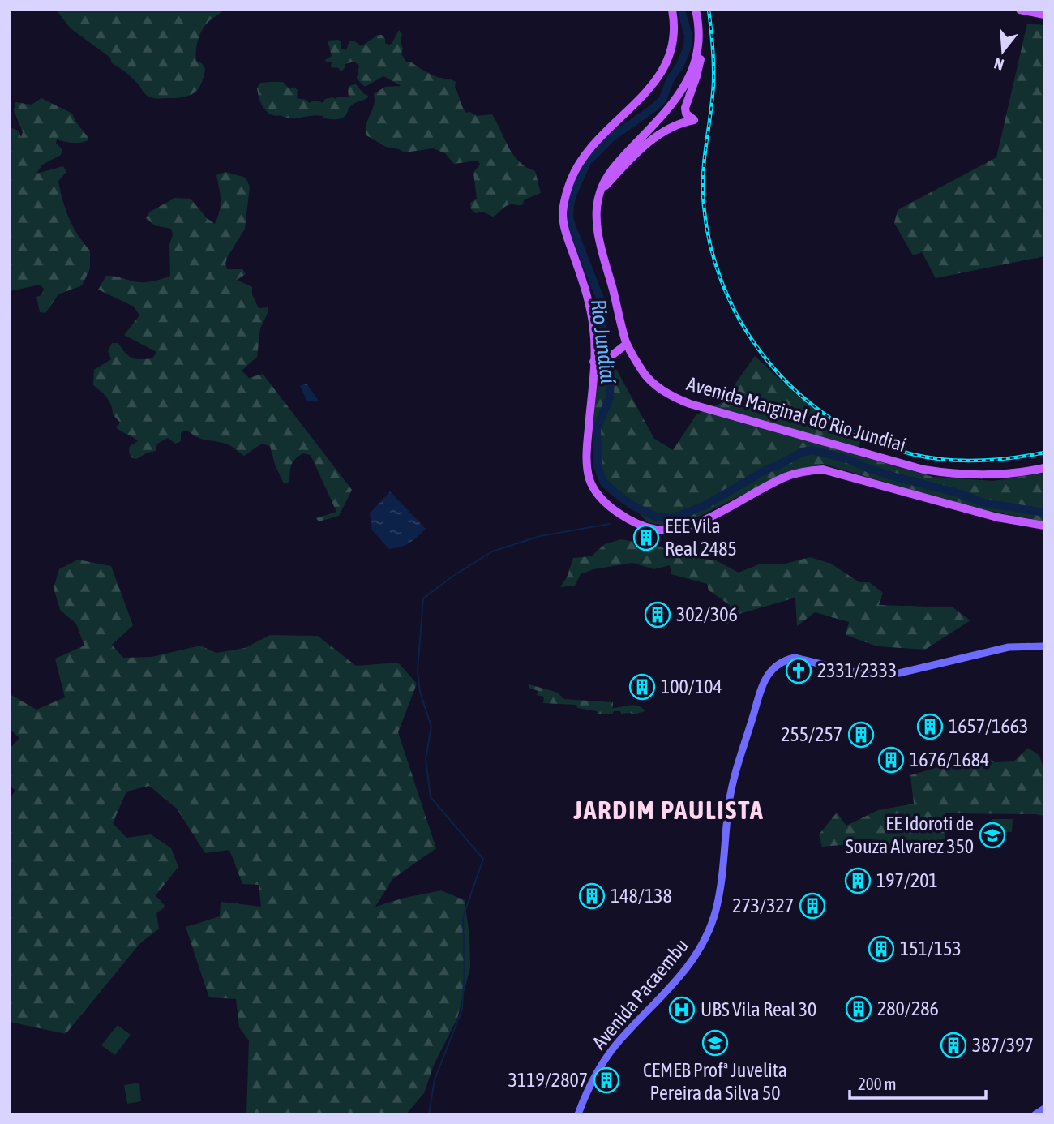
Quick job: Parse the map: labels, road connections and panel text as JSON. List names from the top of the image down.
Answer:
{
  "streets": {
    "main road": ["Avenida Marginal do Rio Jundiaí", "Avenida Pacaembu"]
  },
  "districts": ["JARDIM PAULISTA"],
  "water": ["Rio Jundiaí"],
  "places": {
    "building": [
      "EEE Vila Real 2485",
      "302/306",
      "100/104",
      "1657/1663",
      "255/257",
      "1676/1684",
      "197/201",
      "148/138",
      "273/327",
      "151/153",
      "280/286",
      "387/397",
      "3119/2807"
    ],
    "church": ["2331/2333"],
    "school or university": ["EE Idoroti de Souza Alvarez 350", "CEMEB Profª Juvelita Pereira da Silva 50"],
    "hospital": ["UBS Vila Real 30"]
  },
  "scale_bar": "200 m",
  "north": "bottom"
}
